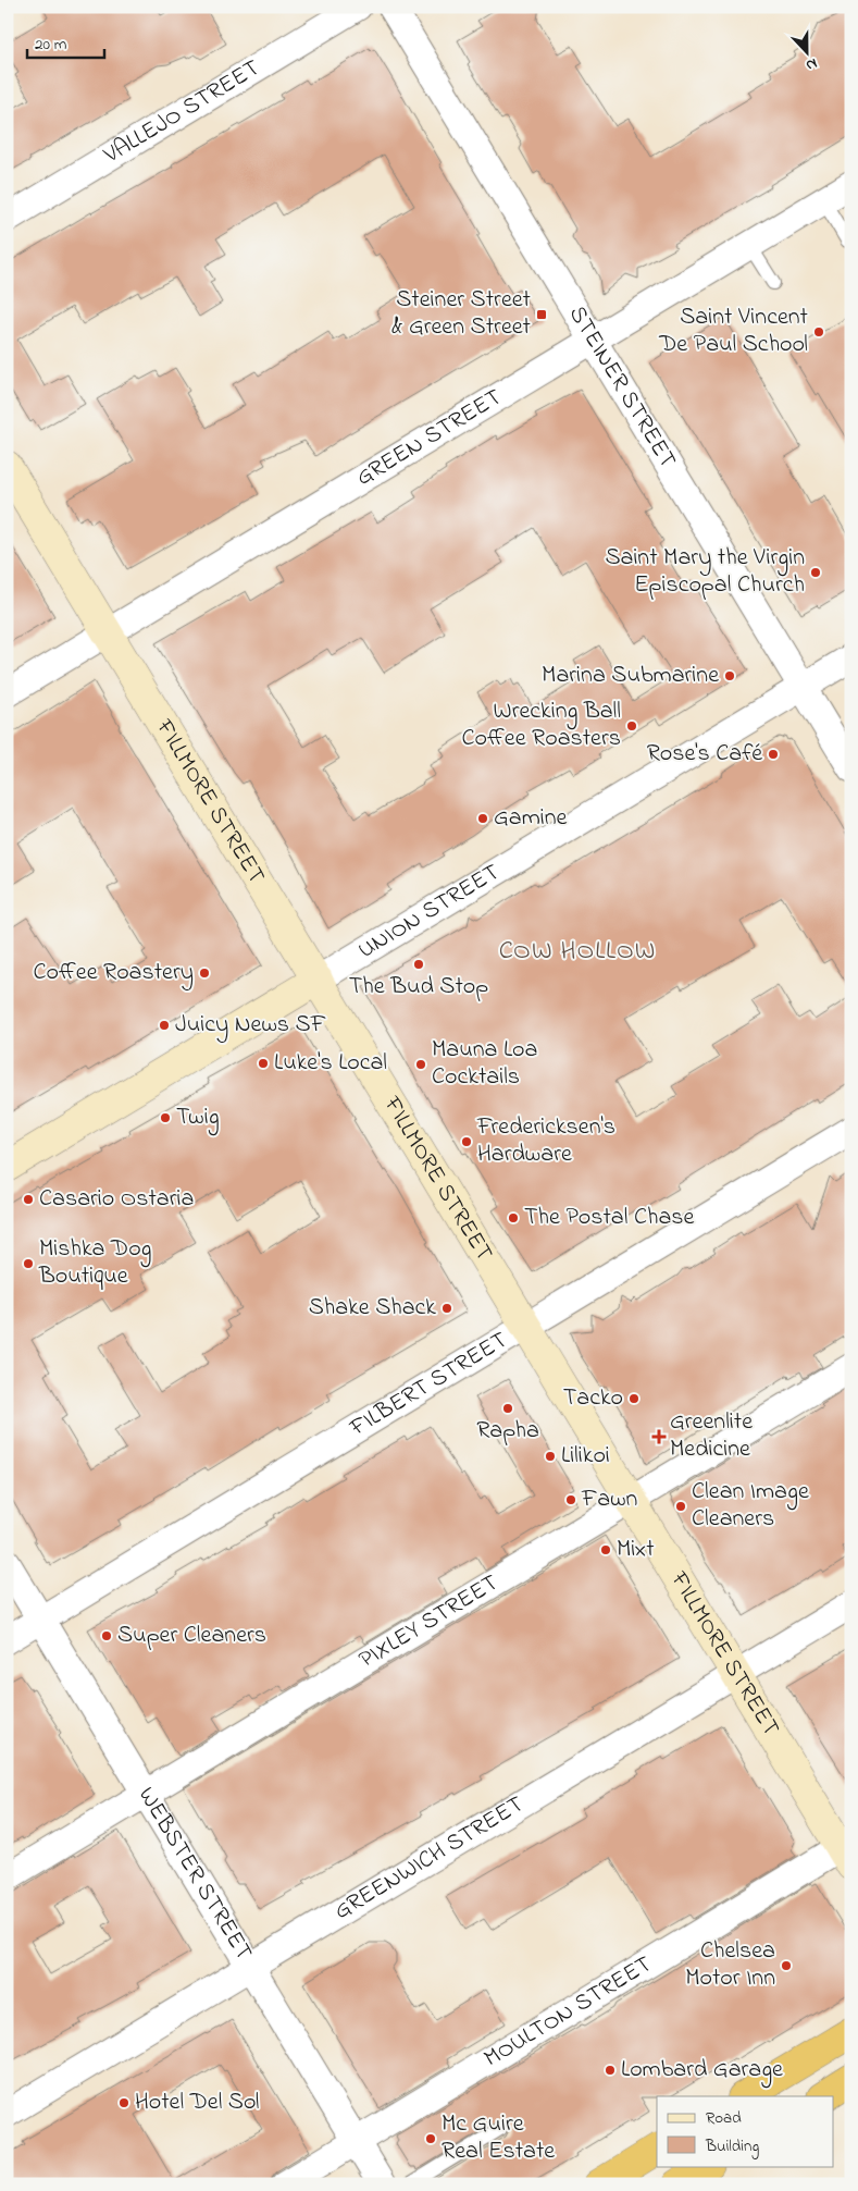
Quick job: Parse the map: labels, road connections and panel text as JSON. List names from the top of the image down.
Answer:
{
  "streets": {
    "street": [
      "VALLEJO STREET",
      "STEINER STREET",
      "GREEN STREET",
      "FILLMORE STREET",
      "UNION STREET",
      "FILBERT STREET",
      "PIXLEY STREET",
      "GREENWICH STREET",
      "WEBSTER STREET",
      "MOULTON STREET"
    ]
  },
  "crossings": [
    ["STEINER STREET", "GREEN STREET"],
    ["STEINER STREET", "UNION STREET"],
    ["GREEN STREET", "FILLMORE STREET"],
    ["FILLMORE STREET", "UNION STREET"],
    ["FILLMORE STREET", "FILBERT STREET"],
    ["FILLMORE STREET", "PIXLEY STREET"],
    ["FILLMORE STREET", "GREENWICH STREET"],
    ["FILLMORE STREET", "MOULTON STREET"],
    ["FILBERT STREET", "WEBSTER STREET"],
    ["PIXLEY STREET", "WEBSTER STREET"],
    ["GREENWICH STREET", "WEBSTER STREET"],
    ["WEBSTER STREET", "MOULTON STREET"]
  ],
  "districts": ["COW HOLLOW"],
  "places": {
    "transit": ["Steiner Street & Green Street"],
    "other": [
      "Saint Vincent De Paul School",
      "Saint Mary the Virgin Episcopal Church",
      "Marina Submarine",
      "Wrecking Ball Coffee Roasters",
      "Rose's Café",
      "Gamine",
      "The Bud Stop",
      "Coffee Roastery",
      "Juicy News SF",
      "Luke's Local",
      "Mauna Loa Cocktails",
      "Twig",
      "Fredericksen's Hardware",
      "Casario Ostaria",
      "The Postal Chase",
      "Mishka Dog Boutique",
      "Shake Shack",
      "Tacko",
      "Rapha",
      "Lilikoi",
      "Fawn",
      "Clean Image Cleaners",
      "Mixt",
      "Super Cleaners",
      "Chelsea Motor Inn",
      "Lombard Garage",
      "Hotel Del Sol",
      "Mc Guire Real Estate"
    ],
    "health": ["Greenlite Medicine"]
  },
  "legend": ["Road", "Building"],
  "scale_bar": "20 m",
  "north": "bottom"
}
